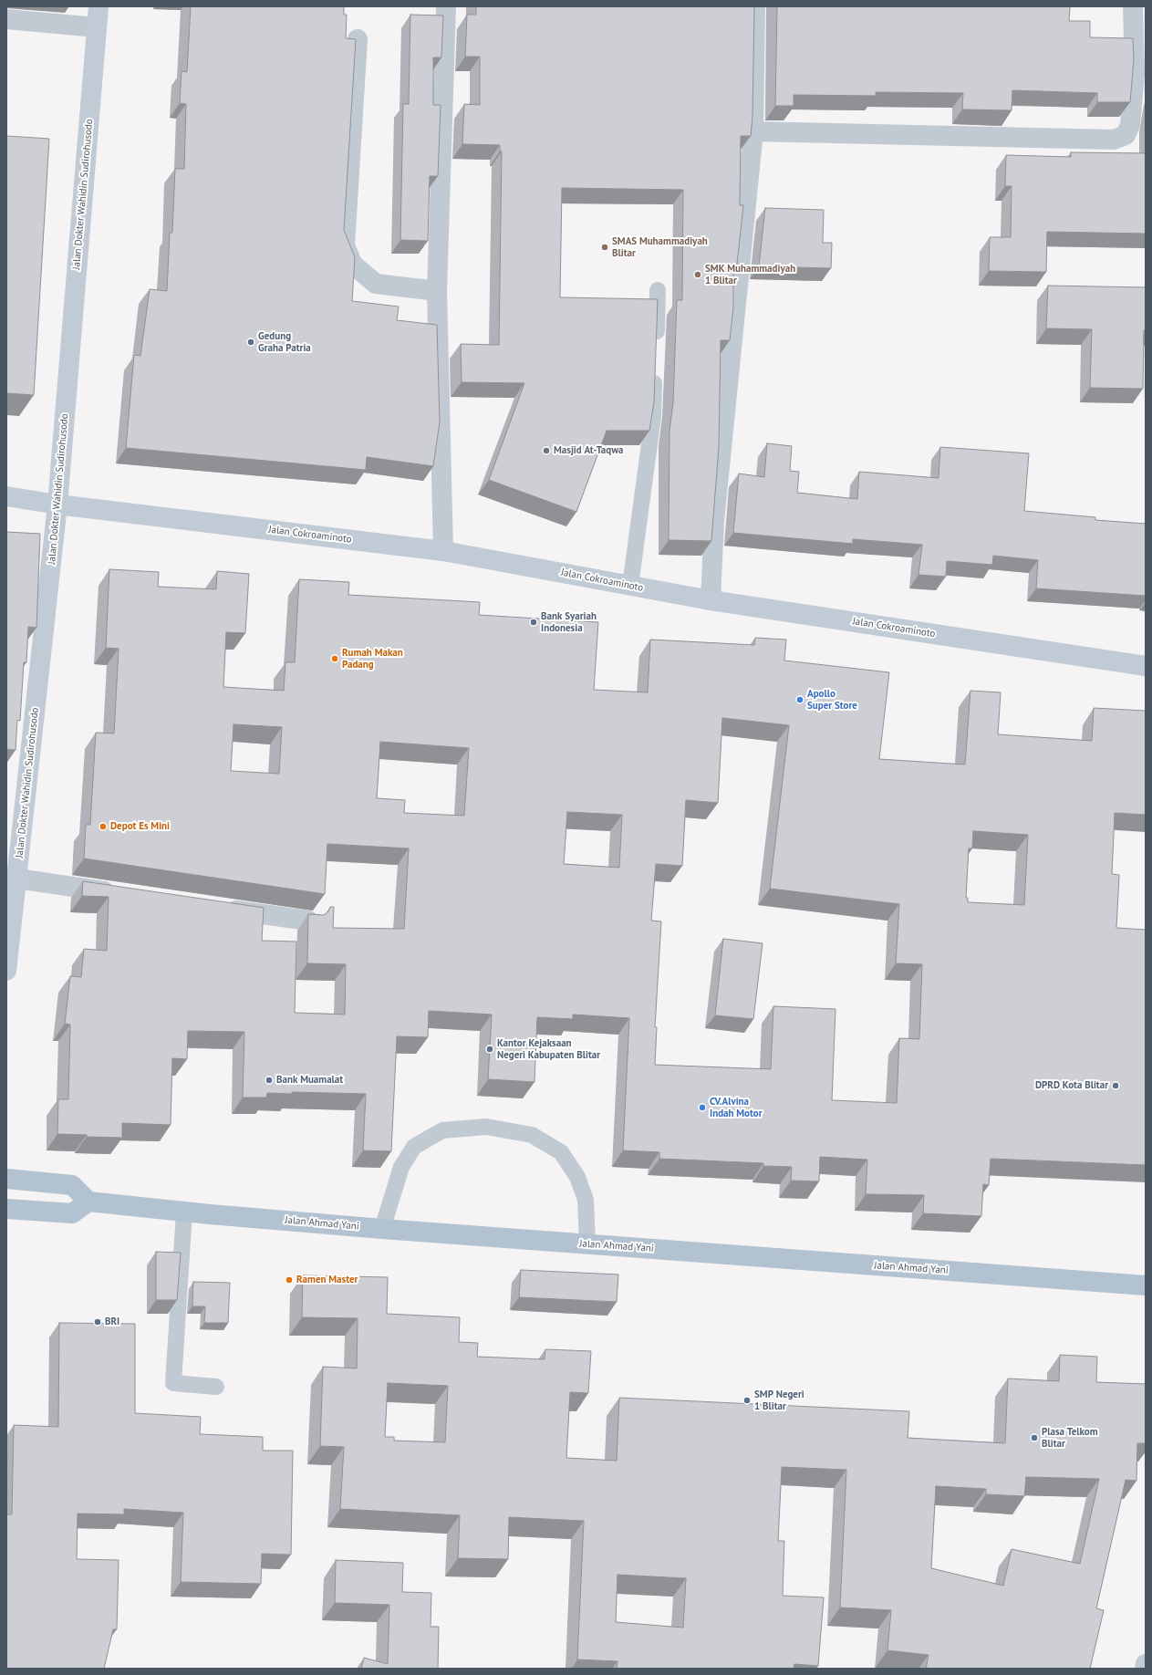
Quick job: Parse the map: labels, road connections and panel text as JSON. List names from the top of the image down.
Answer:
{
  "streets": {
    "main road": ["Jalan Dokter Wahidin Sudirohusodo", "Jalan Cokroaminoto", "Jalan Ahmad Yani"]
  },
  "crossings": [
    ["Jalan Dokter Wahidin Sudirohusodo", "Jalan Cokroaminoto"]
  ],
  "places": [
    "SMAS Muhammadiyah Blitar",
    "SMK Muhammadiyah 1 Blitar",
    "Gedung Graha Patria",
    "Masjid At-Taqwa",
    "Bank Syariah Indonesia",
    "Rumah Makan Padang",
    "Apollo Super Store",
    "Depot Es Mini",
    "Kantor Kejaksaan Negeri Kabupaten Blitar",
    "Bank Muamalat",
    "DPRD Kota Blitar",
    "CV.Alvina Indah Motor",
    "Ramen Master",
    "BRI",
    "SMP Negeri 1 Blitar",
    "Plasa Telkom Blitar"
  ]
}
